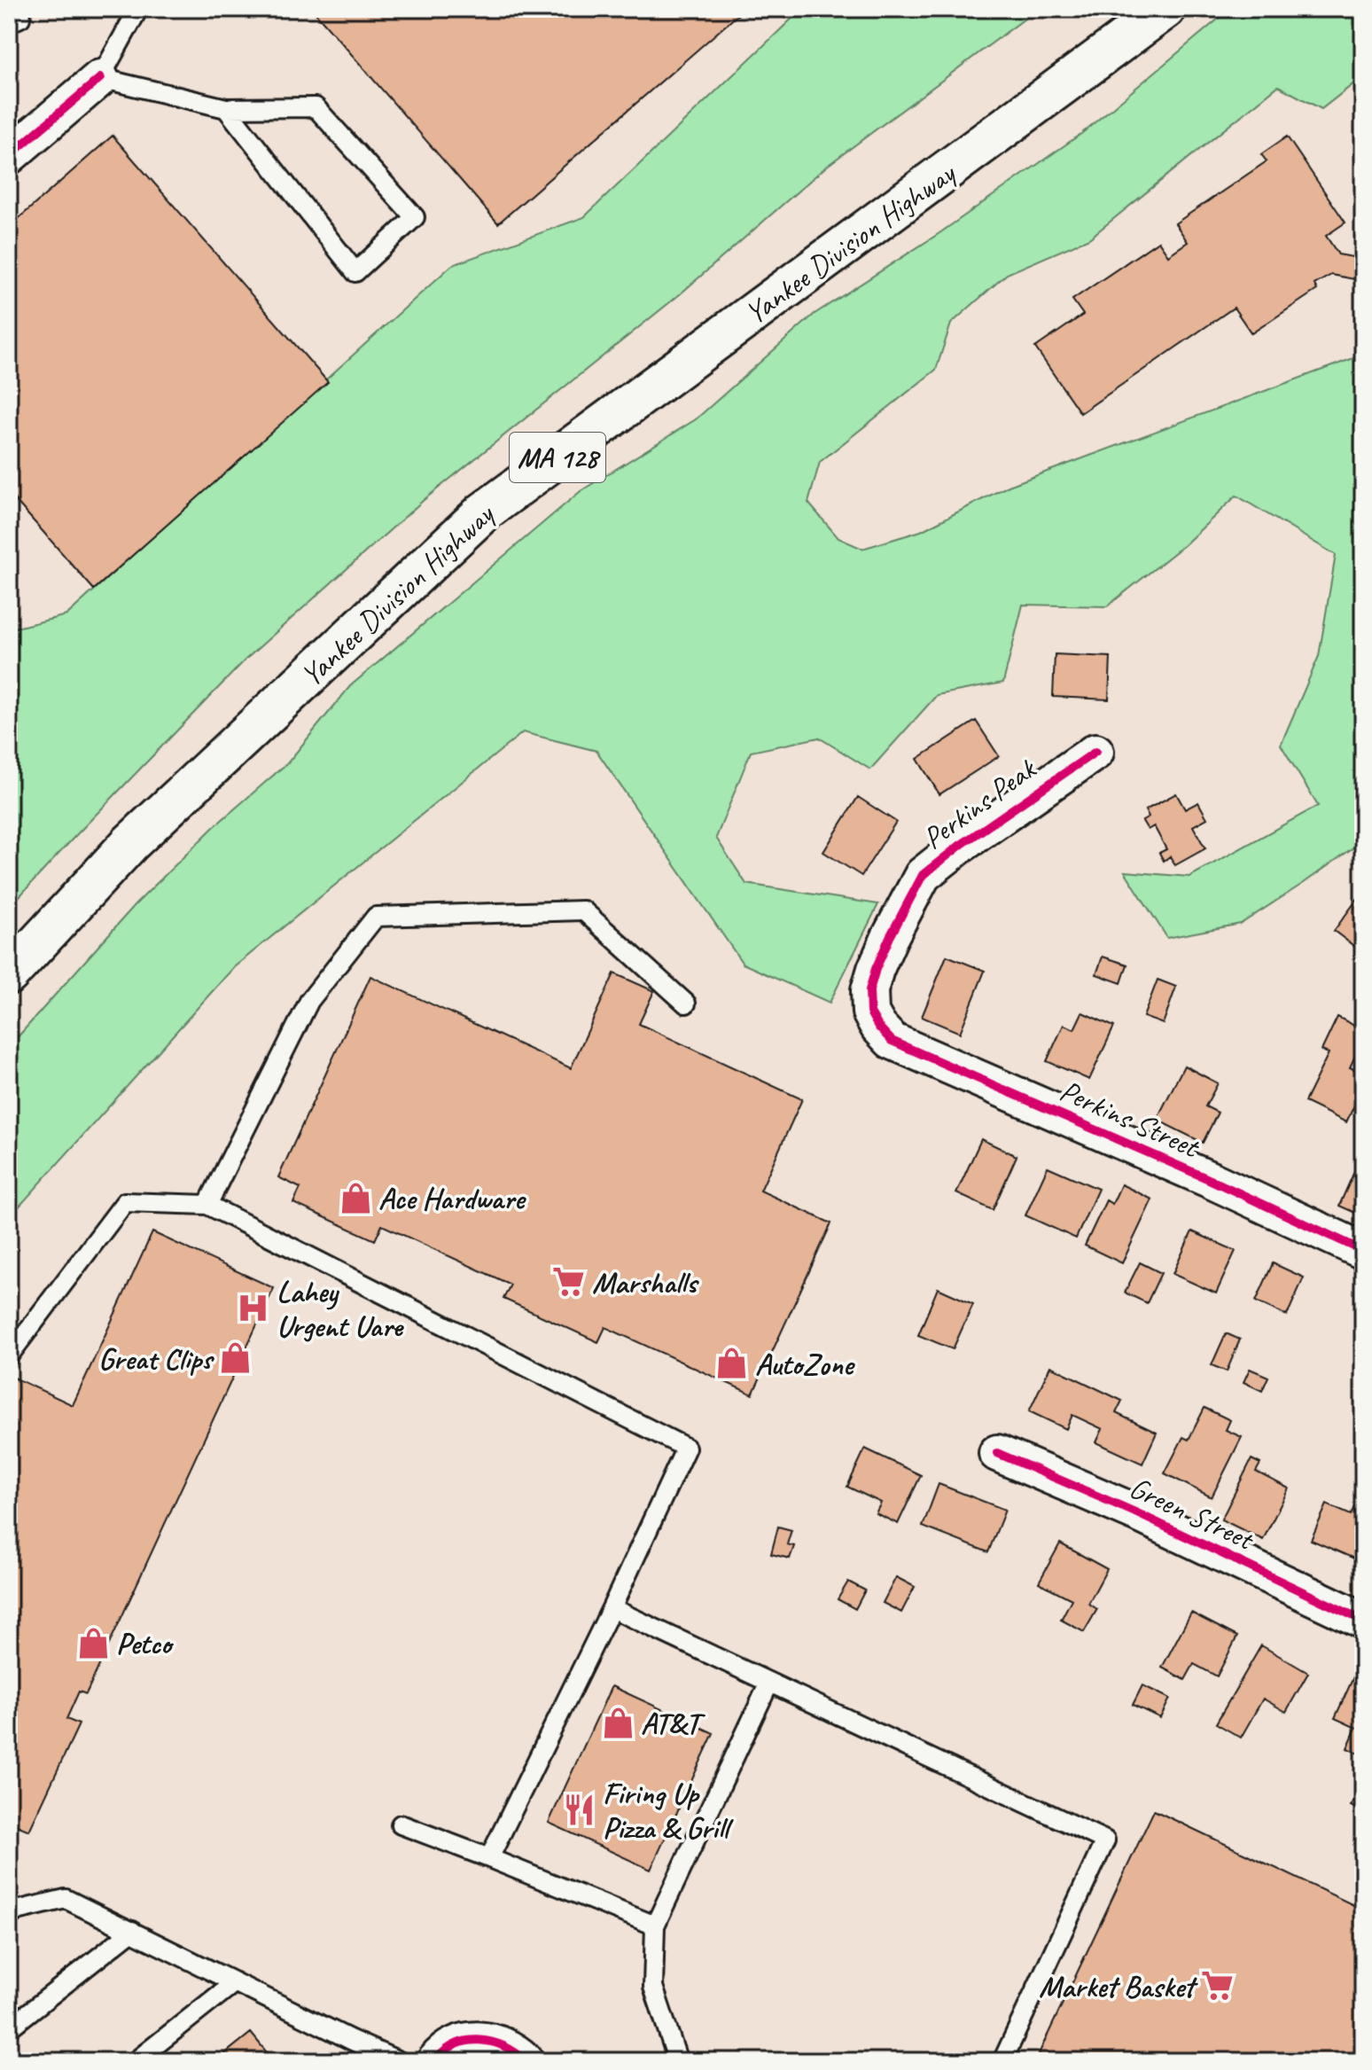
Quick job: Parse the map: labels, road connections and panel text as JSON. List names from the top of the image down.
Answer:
{
  "streets": {
    "highway": ["Yankee Division Highway", "MA 128"],
    "street": ["Perkins Peak", "Perkins Street", "Green Street"]
  },
  "crossings": [
    ["Perkins Peak", "Perkins Street"]
  ],
  "places": {
    "shop": [
      "Ace Hardware",
      "Great Clips",
      "AutoZone",
      "Petco",
      "AT&T"
    ],
    "supermarket": ["Marshalls", "Market Basket"],
    "hospital": ["Lahey Urgent Uare"],
    "restaurant": ["Firing Up Pizza & Grill"]
  }
}
